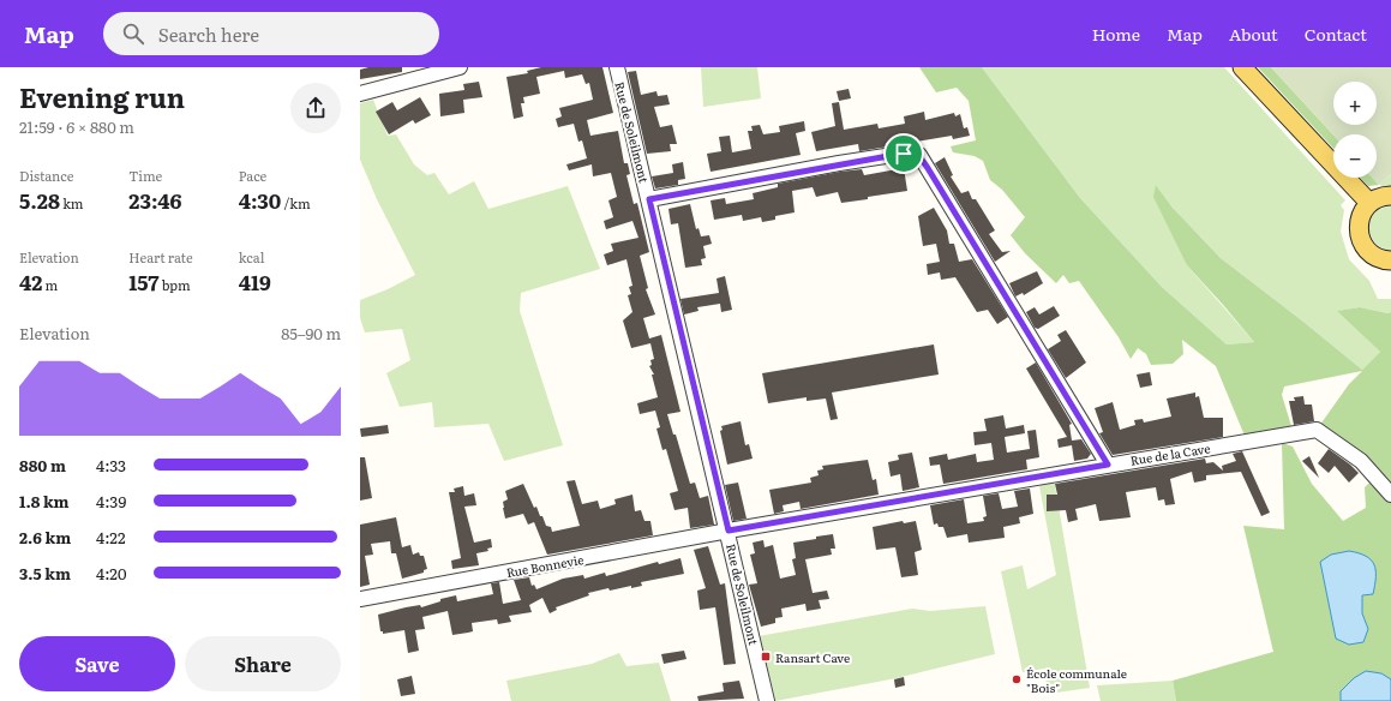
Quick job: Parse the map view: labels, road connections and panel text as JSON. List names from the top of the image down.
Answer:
{
  "streets": {
    "street": ["Rue de Soleilmont", "Rue de la Cave", "Rue Bonnevie"]
  },
  "crossings": [
    ["Rue de Soleilmont", "Rue de la Cave"],
    ["Rue de Soleilmont", "Rue Bonnevie"],
    ["Rue de la Cave", "Rue Bonnevie"]
  ],
  "places": {
    "transit": ["Ransart Cave"],
    "other": ["École communale \"Bois\""]
  },
  "page": {
    "header": "Map",
    "search": "Search here",
    "nav": [
      "Home",
      "Map",
      "About",
      "Contact"
    ],
    "heading": ["Evening run", "21:59 · 6 × 880 m"],
    "map_buttons": ["+", "−"],
    "stats": [
      ["Distance", "5.28 km"],
      ["Time", "23:46"],
      ["Pace", "4:30 /km"],
      ["Elevation", "42 m"],
      ["Heart rate", "157 bpm"],
      ["kcal", "419"]
    ],
    "chart": ["Elevation", "85–90 m"],
    "list": [
      {
        "name": "880 m",
        "note": "4:33"
      },
      {
        "name": "1.8 km",
        "note": "4:39"
      },
      {
        "name": "2.6 km",
        "note": "4:22"
      },
      {
        "name": "3.5 km",
        "note": "4:20"
      }
    ],
    "buttons": ["Save", "Share"]
  }
}
